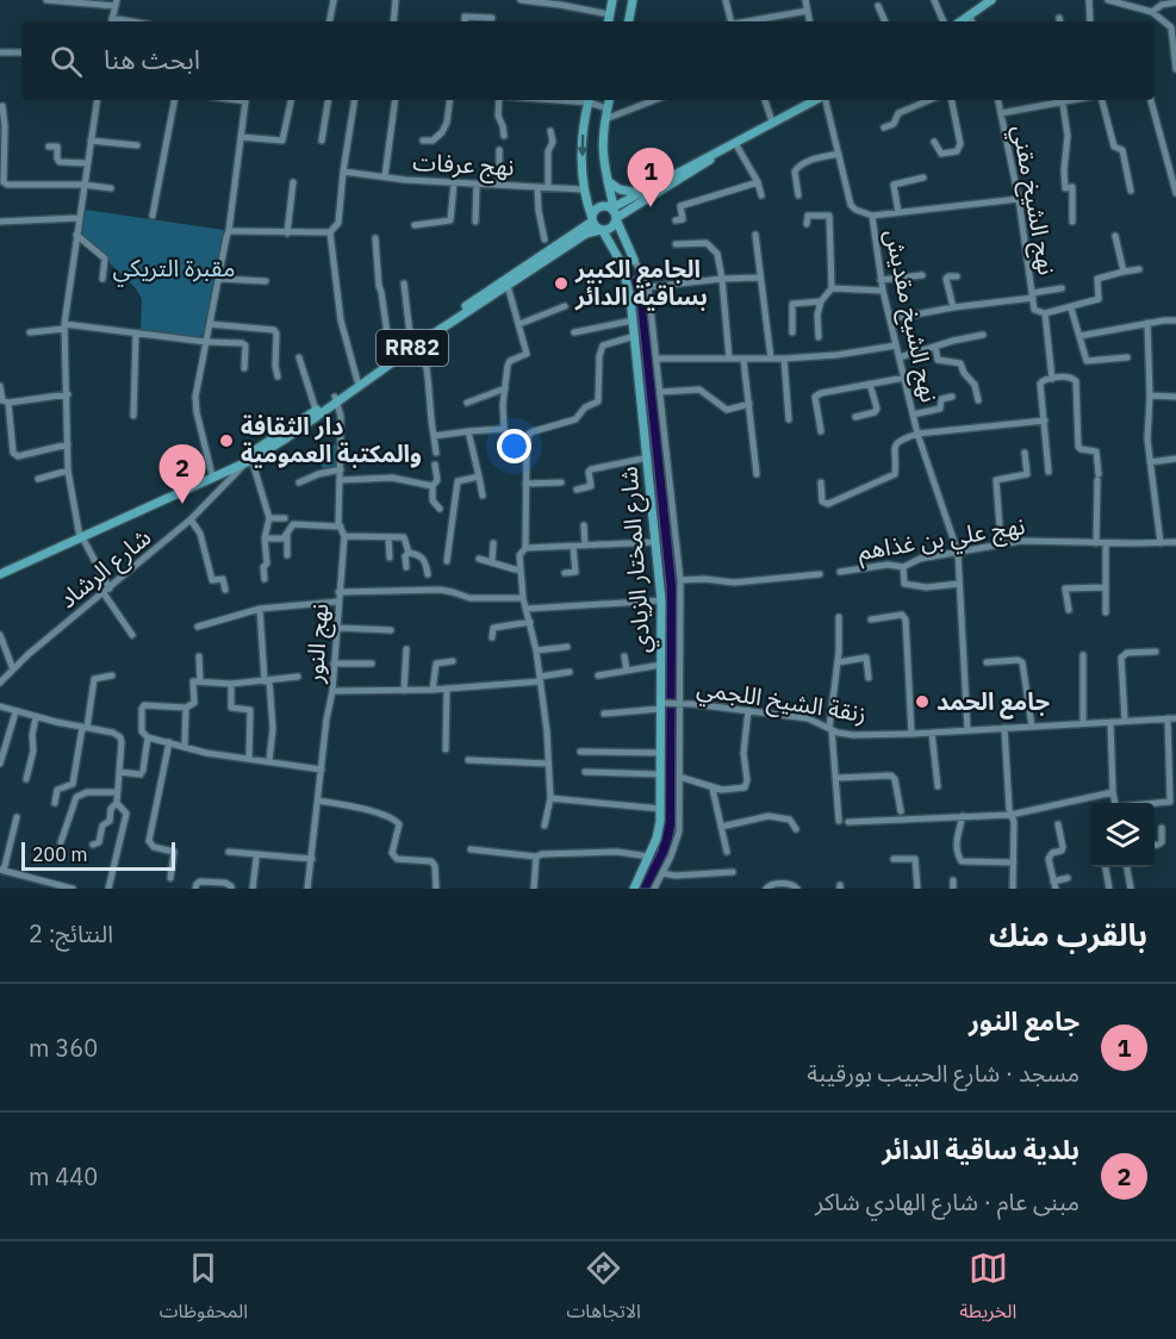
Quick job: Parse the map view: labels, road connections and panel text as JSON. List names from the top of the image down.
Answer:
{
  "streets": {
    "main road": ["RR82", "شارع المختار الزيادي"],
    "street": [
      "نهج عرفات",
      "نهج الشيخ مقني",
      "نهج الشيخ مقديش",
      "نهج علي بن غذاهم",
      "شارع الرشاد",
      "نهج النور",
      "زنقة الشيخ اللجمي"
    ]
  },
  "crossings": [
    ["نهج الشيخ مقديش", "نهج علي بن غذاهم"],
    ["نهج الشيخ مقديش", "زنقة الشيخ اللجمي"],
    ["RR82", "شارع المختار الزيادي"],
    ["RR82", "شارع الرشاد"],
    ["RR82", "نهج النور"],
    ["شارع المختار الزيادي", "زنقة الشيخ اللجمي"]
  ],
  "parks": ["مقبرة التريكي"],
  "places": ["الجامع الكبير بساقية الدائر", "دار الثقافة والمكتبة العمومية", "جامع الحمد"],
  "scale_bar": "200 m",
  "page": {
    "search": "ابحث هنا",
    "pins": ["1", "2"],
    "scale": "200 m",
    "heading": ["بالقرب منك", "النتائج: 2"],
    "list": [
      {
        "mark": "1",
        "name": "جامع النور",
        "note": "مسجد · شارع الحبيب بورقيبة",
        "value": "360 m"
      },
      {
        "mark": "2",
        "name": "بلدية ساقية الدائر",
        "note": "مبنى عام · شارع الهادي شاكر",
        "value": "440 m"
      }
    ],
    "nav": ["الخريطة", "الاتجاهات", "المحفوظات"]
  }
}
